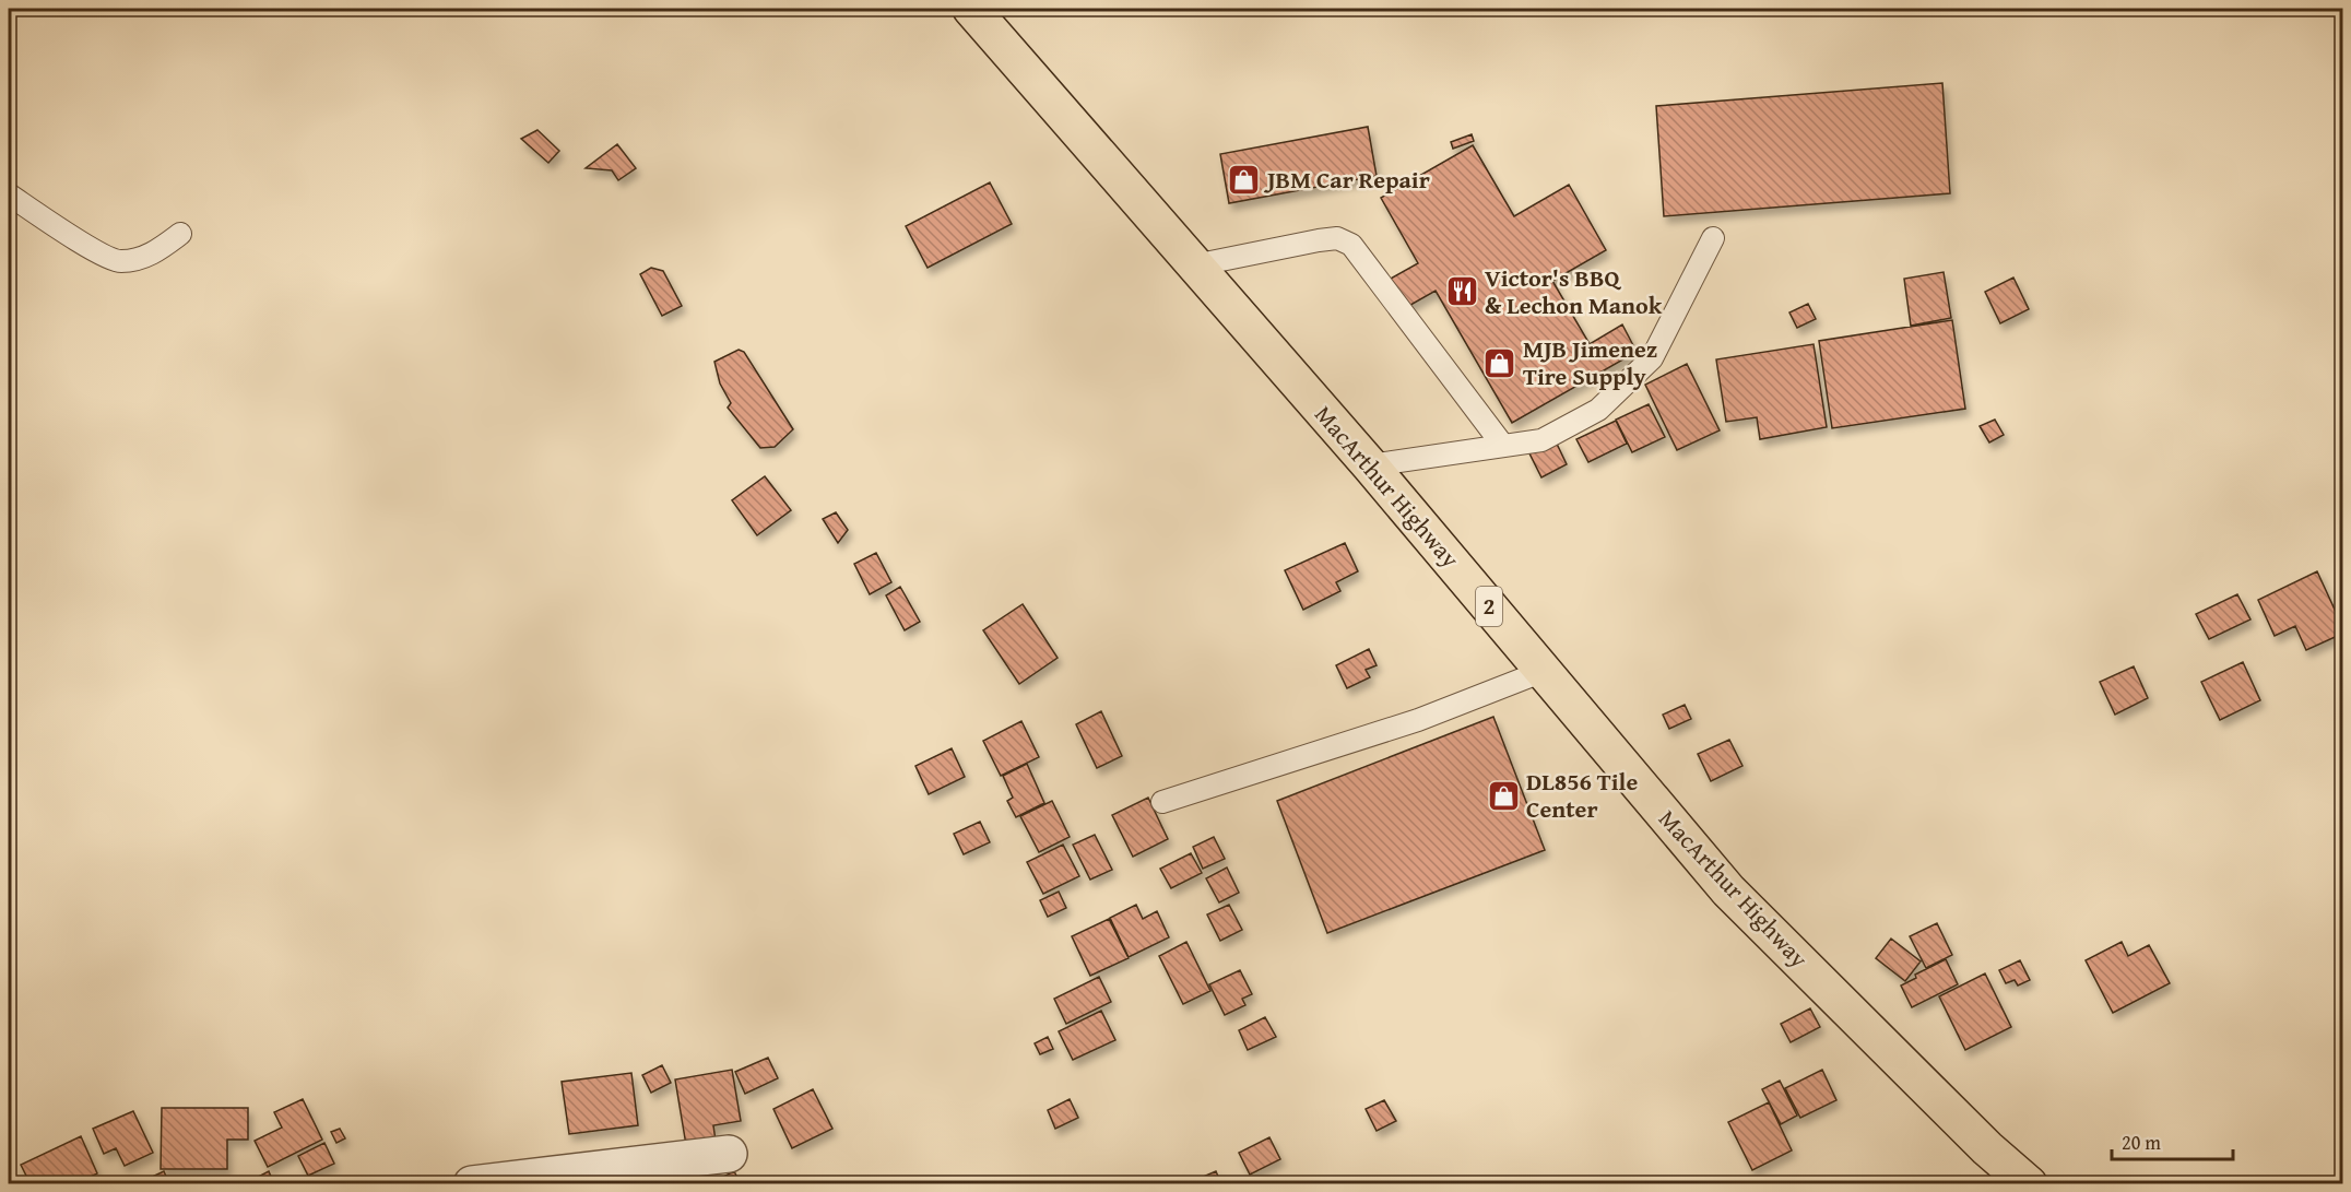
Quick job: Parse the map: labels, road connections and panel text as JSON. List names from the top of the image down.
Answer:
{
  "streets": {
    "highway": ["MacArthur Highway", "2"]
  },
  "places": {
    "shop": ["JBM Car Repair", "MJB Jimenez Tire Supply", "DL856 Tile Center"],
    "restaurant": ["Victor's BBQ & Lechon Manok"]
  },
  "scale_bar": "20 m"
}
